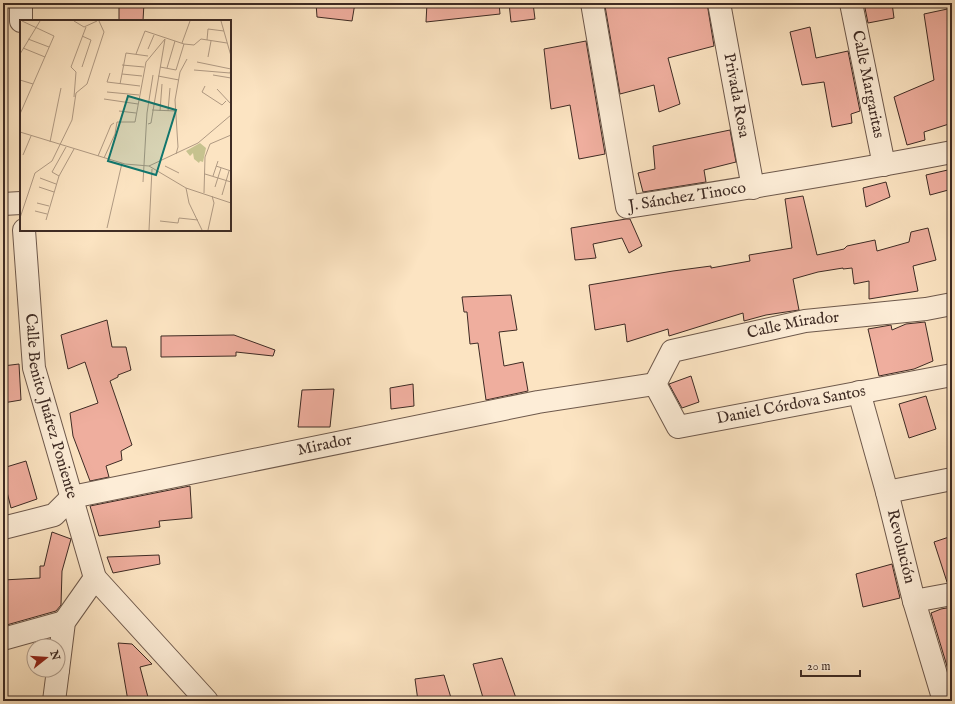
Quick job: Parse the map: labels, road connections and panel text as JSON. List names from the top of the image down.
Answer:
{
  "streets": {
    "street": [
      "Calle Margaritas",
      "Privada Rosa",
      "J. Sánchez Tinoco",
      "Calle Mirador",
      "Daniel Córdova Santos",
      "Calle Benito Juárez Poniente",
      "Mirador",
      "Revolución"
    ]
  },
  "crossings": [
    ["Calle Margaritas", "J. Sánchez Tinoco"],
    ["Privada Rosa", "J. Sánchez Tinoco"],
    ["Calle Mirador", "Daniel Córdova Santos"],
    ["Calle Mirador", "Mirador"],
    ["Daniel Córdova Santos", "Mirador"],
    ["Daniel Córdova Santos", "Revolución"],
    ["Calle Benito Juárez Poniente", "Mirador"]
  ],
  "scale_bar": "20 m",
  "north": "right"
}
